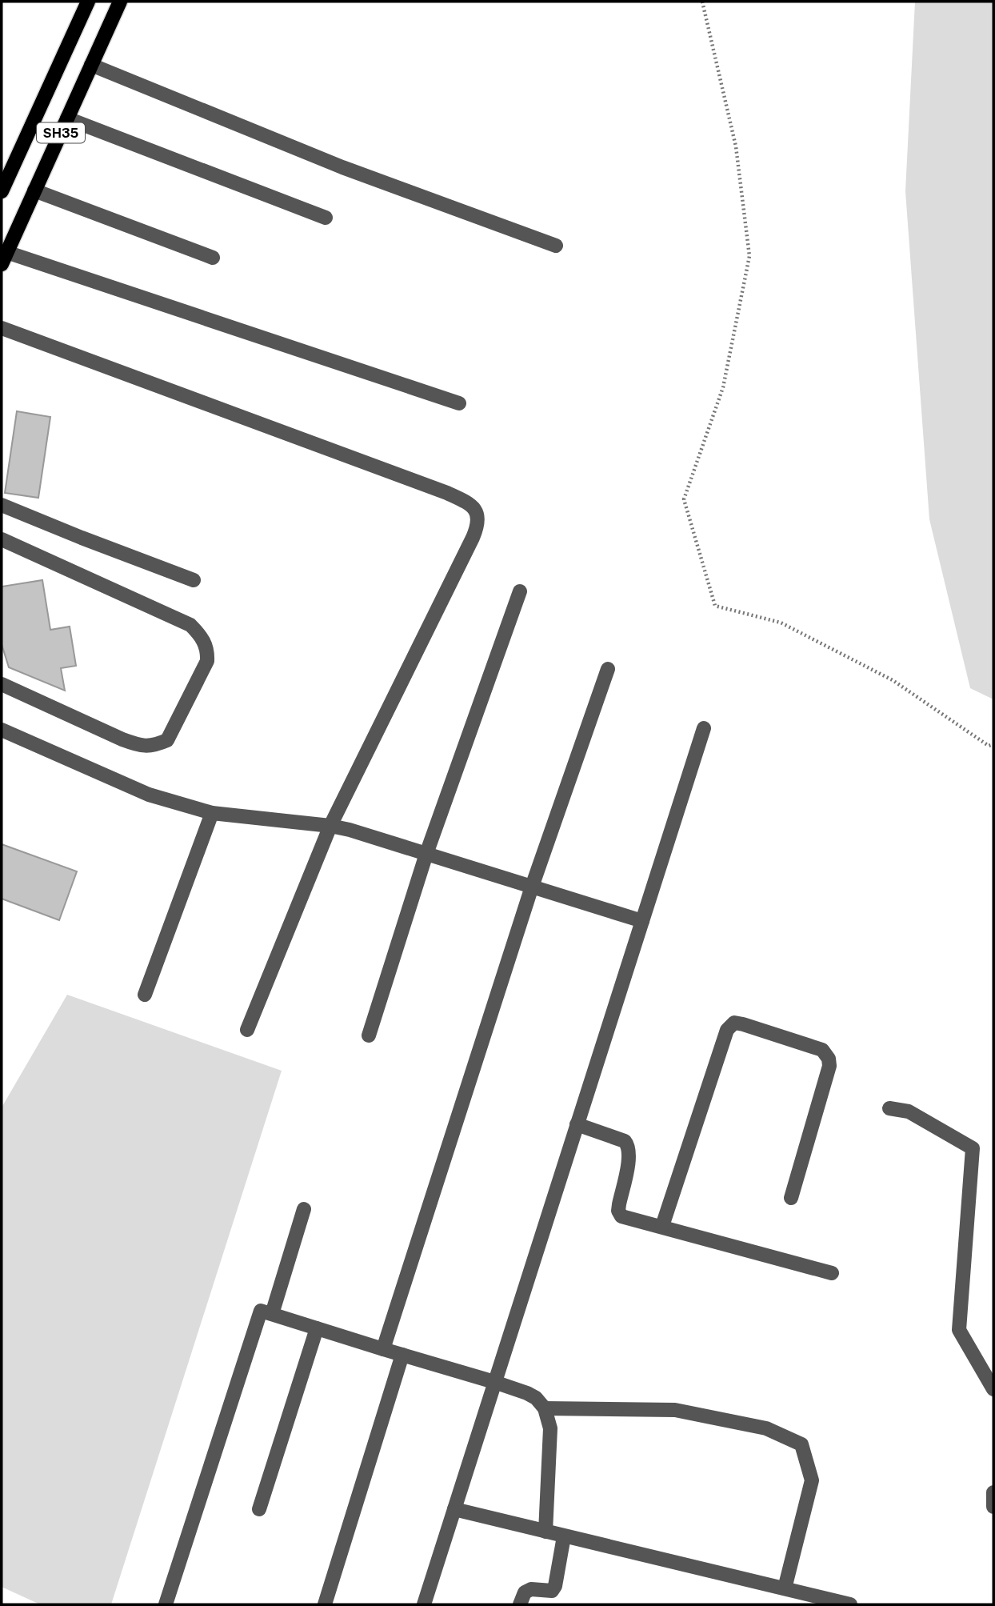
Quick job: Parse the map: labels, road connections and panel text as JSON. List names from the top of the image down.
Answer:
{
  "streets": {
    "main road": ["SH35"]
  }
}
